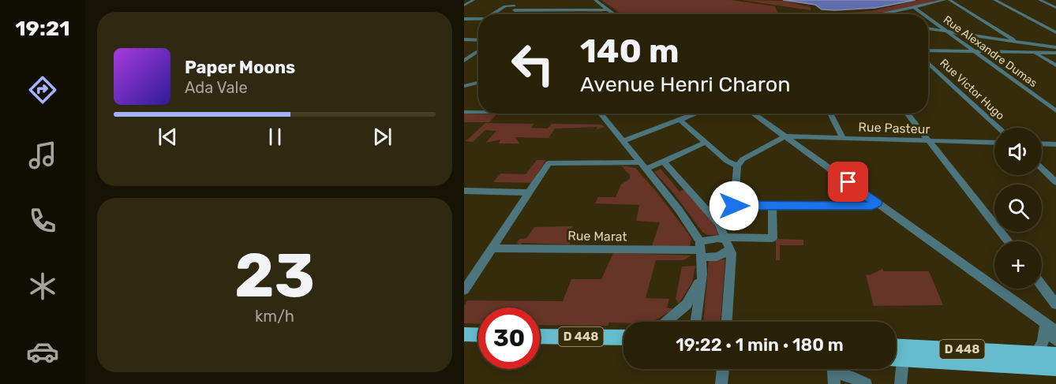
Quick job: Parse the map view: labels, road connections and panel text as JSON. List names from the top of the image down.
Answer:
{
  "streets": {
    "main road": ["D 448"],
    "street": [
      "Rue Alexandre Dumas",
      "Rue Victor Hugo",
      "Rue Pasteur",
      "Rue Marat"
    ]
  },
  "page": {
    "tabs": "19:21",
    "turn": ["140 m", "Avenue Henri Charon"],
    "song": ["Paper Moons", "Ada Vale"],
    "map_buttons": "+",
    "tile": ["23", "km/h"],
    "limit": "30",
    "trip": "19:22 · 1 min · 180 m"
  }
}
